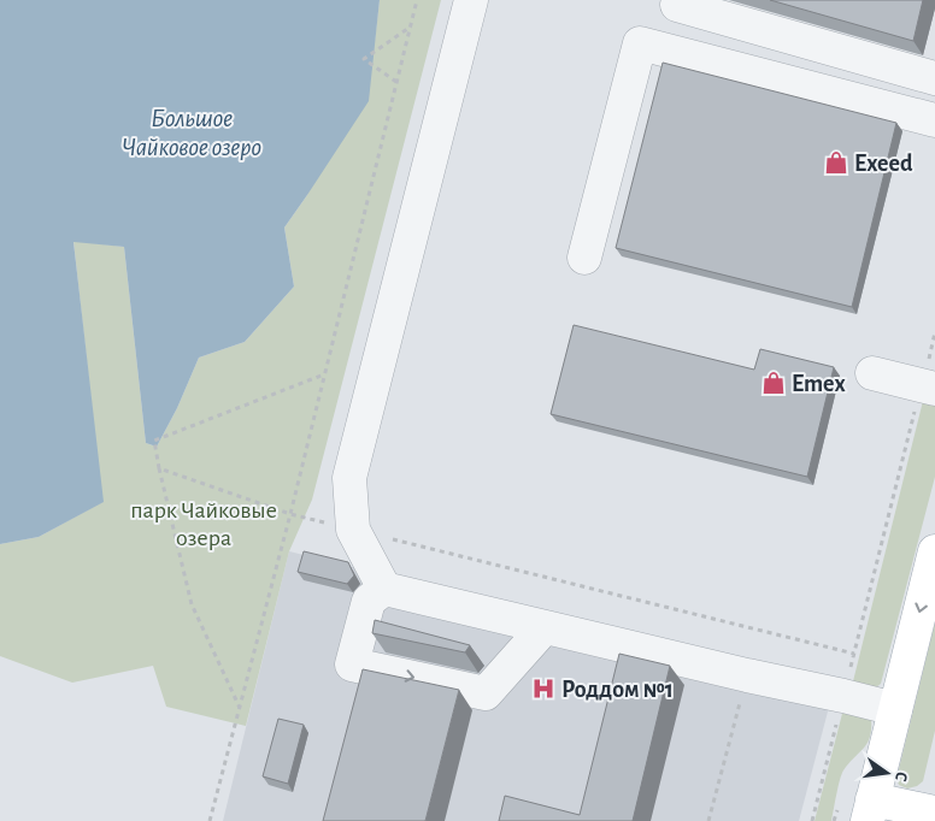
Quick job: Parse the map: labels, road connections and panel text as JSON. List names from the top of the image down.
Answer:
{
  "water": ["Большое Чайковое озеро"],
  "parks": ["парк Чайковые озера"],
  "places": {
    "shop": ["Exeed", "Emex"],
    "hospital": ["Роддом №1"]
  },
  "north": "right"
}
